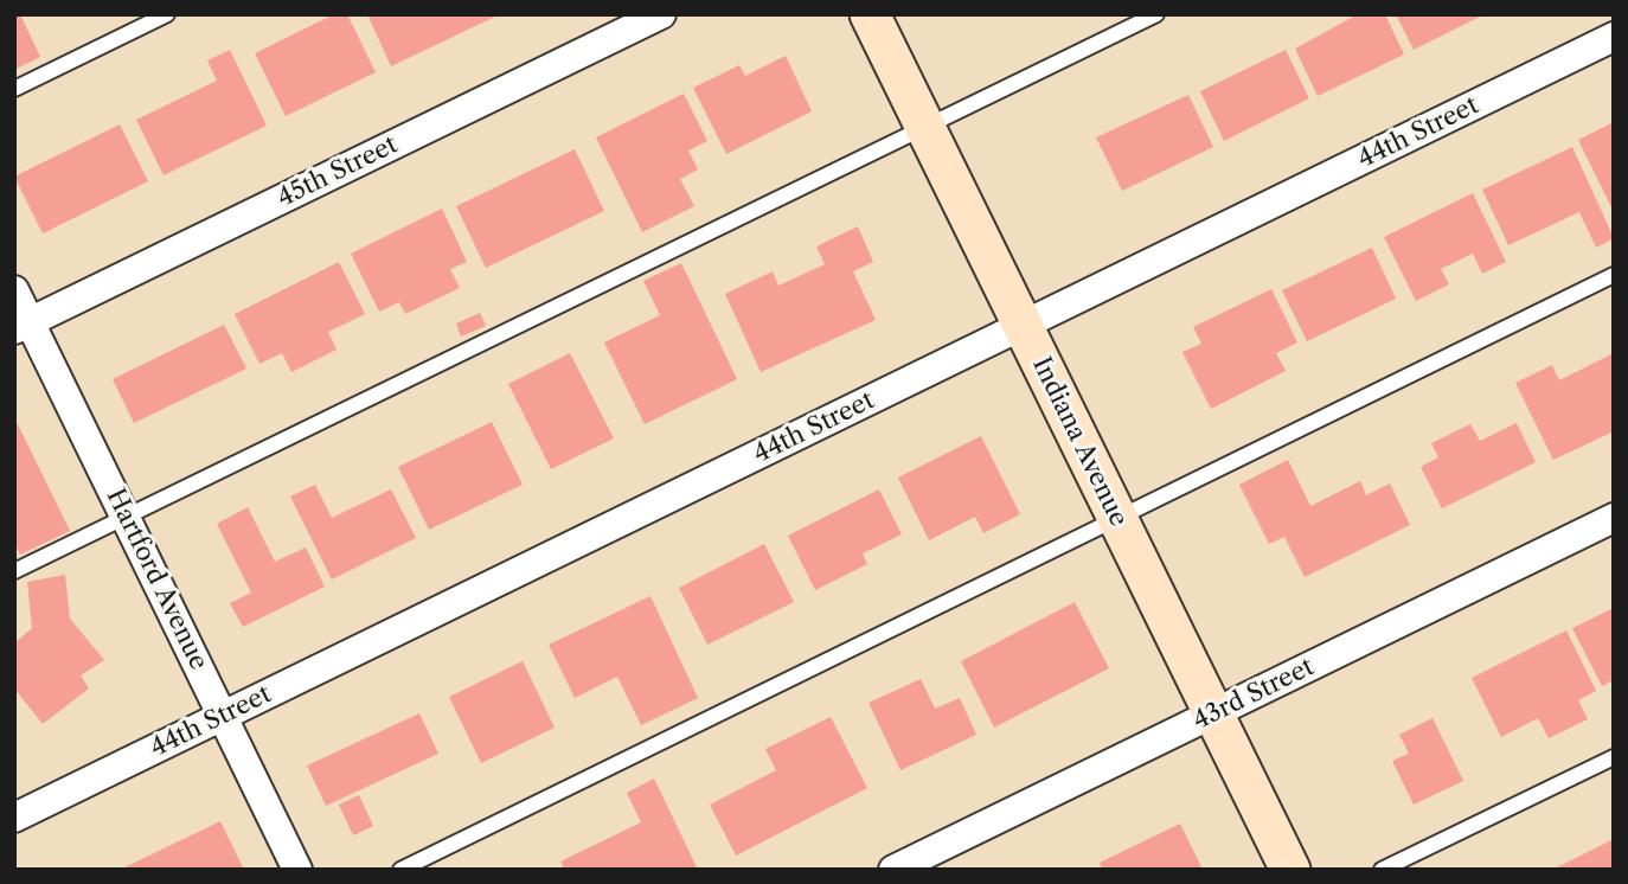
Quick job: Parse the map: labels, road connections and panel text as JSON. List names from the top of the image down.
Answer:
{
  "streets": {
    "main road": ["Indiana Avenue"],
    "street": [
      "44th Street",
      "45th Street",
      "Hartford Avenue",
      "43rd Street"
    ]
  },
  "crossings": [
    ["44th Street", "Indiana Avenue"],
    ["44th Street", "Hartford Avenue"],
    ["45th Street", "Hartford Avenue"],
    ["Indiana Avenue", "43rd Street"]
  ]
}
